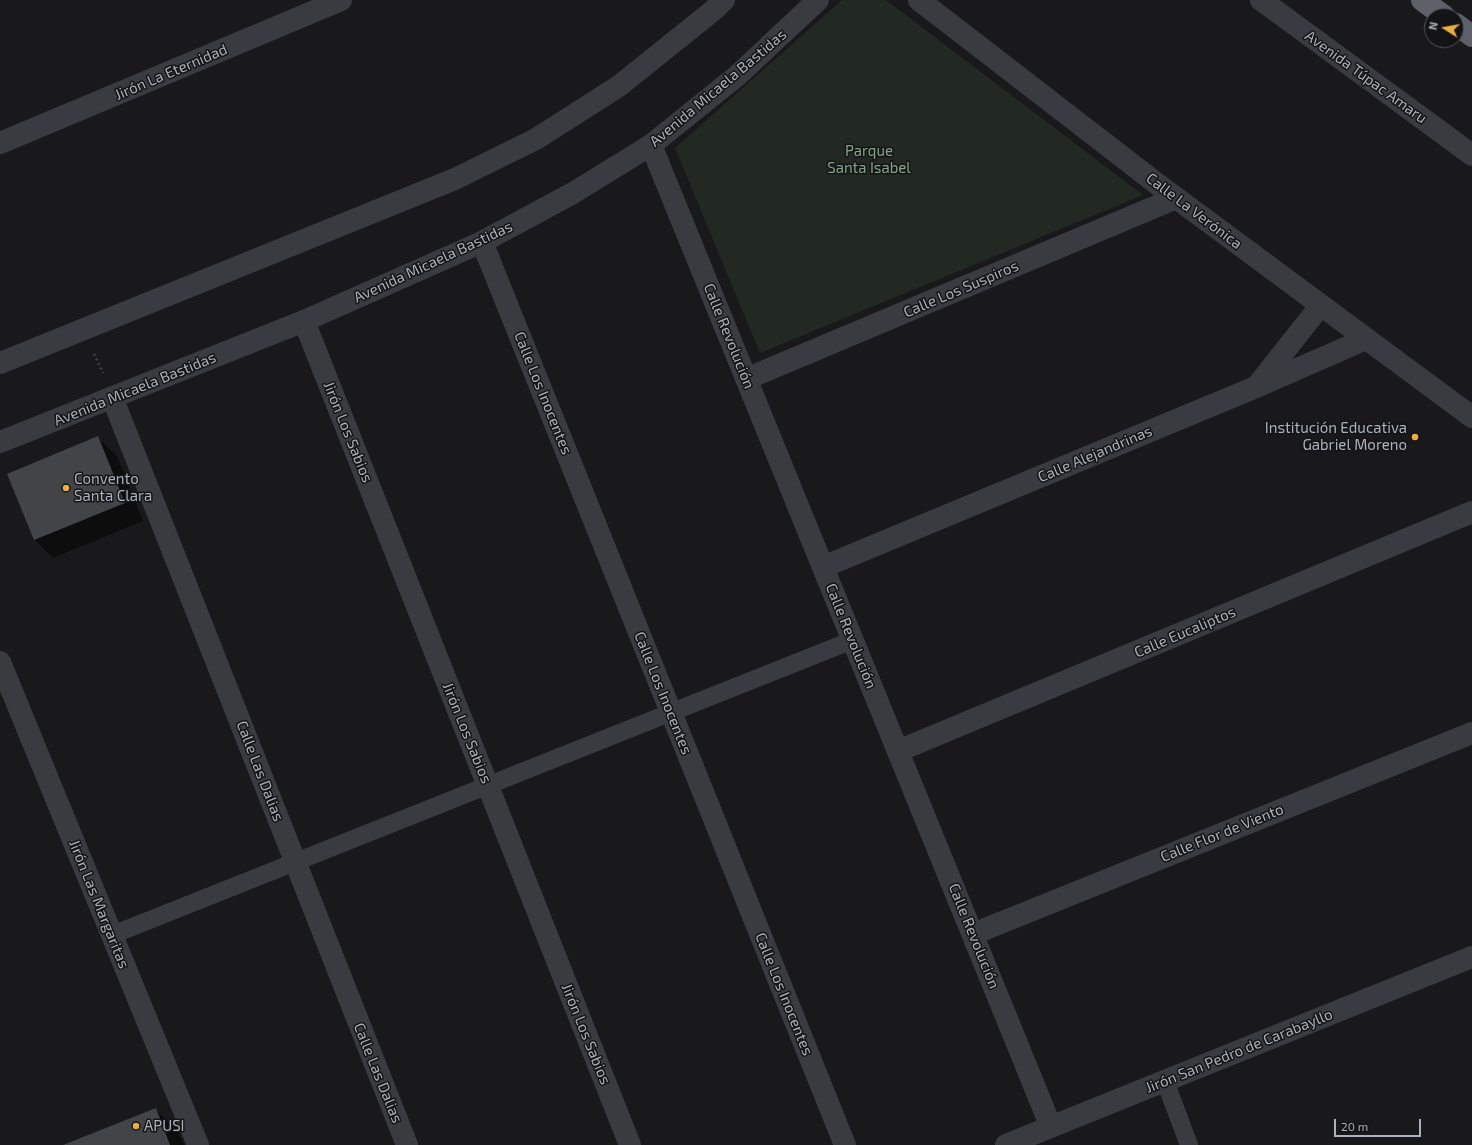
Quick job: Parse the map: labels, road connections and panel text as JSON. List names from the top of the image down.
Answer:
{
  "streets": {
    "street": [
      "Jirón La Eternidad",
      "Avenida Túpac Amaru",
      "Avenida Micaela Bastidas",
      "Calle La Verónica",
      "Calle Los Suspiros",
      "Calle Revolución",
      "Calle Los Inocentes",
      "Jirón Los Sabios",
      "Calle Alejandrinas",
      "Calle Eucaliptos",
      "Calle Las Dalias",
      "Calle Flor de Viento",
      "Jirón Las Margaritas",
      "Jirón San Pedro de Carabayllo"
    ]
  },
  "crossings": [
    ["Avenida Micaela Bastidas", "Calle Revolución"],
    ["Avenida Micaela Bastidas", "Calle Los Inocentes"],
    ["Avenida Micaela Bastidas", "Jirón Los Sabios"],
    ["Avenida Micaela Bastidas", "Calle Las Dalias"],
    ["Calle La Verónica", "Calle Los Suspiros"],
    ["Calle La Verónica", "Calle Alejandrinas"],
    ["Calle Los Suspiros", "Calle Revolución"],
    ["Calle Revolución", "Calle Alejandrinas"],
    ["Calle Revolución", "Calle Eucaliptos"],
    ["Calle Revolución", "Calle Flor de Viento"],
    ["Calle Revolución", "Jirón San Pedro de Carabayllo"]
  ],
  "parks": ["Parque Santa Isabel"],
  "places": ["Institución Educativa Gabriel Moreno", "Convento Santa Clara", "APUSI"],
  "scale_bar": "20 m",
  "north": "left"
}
